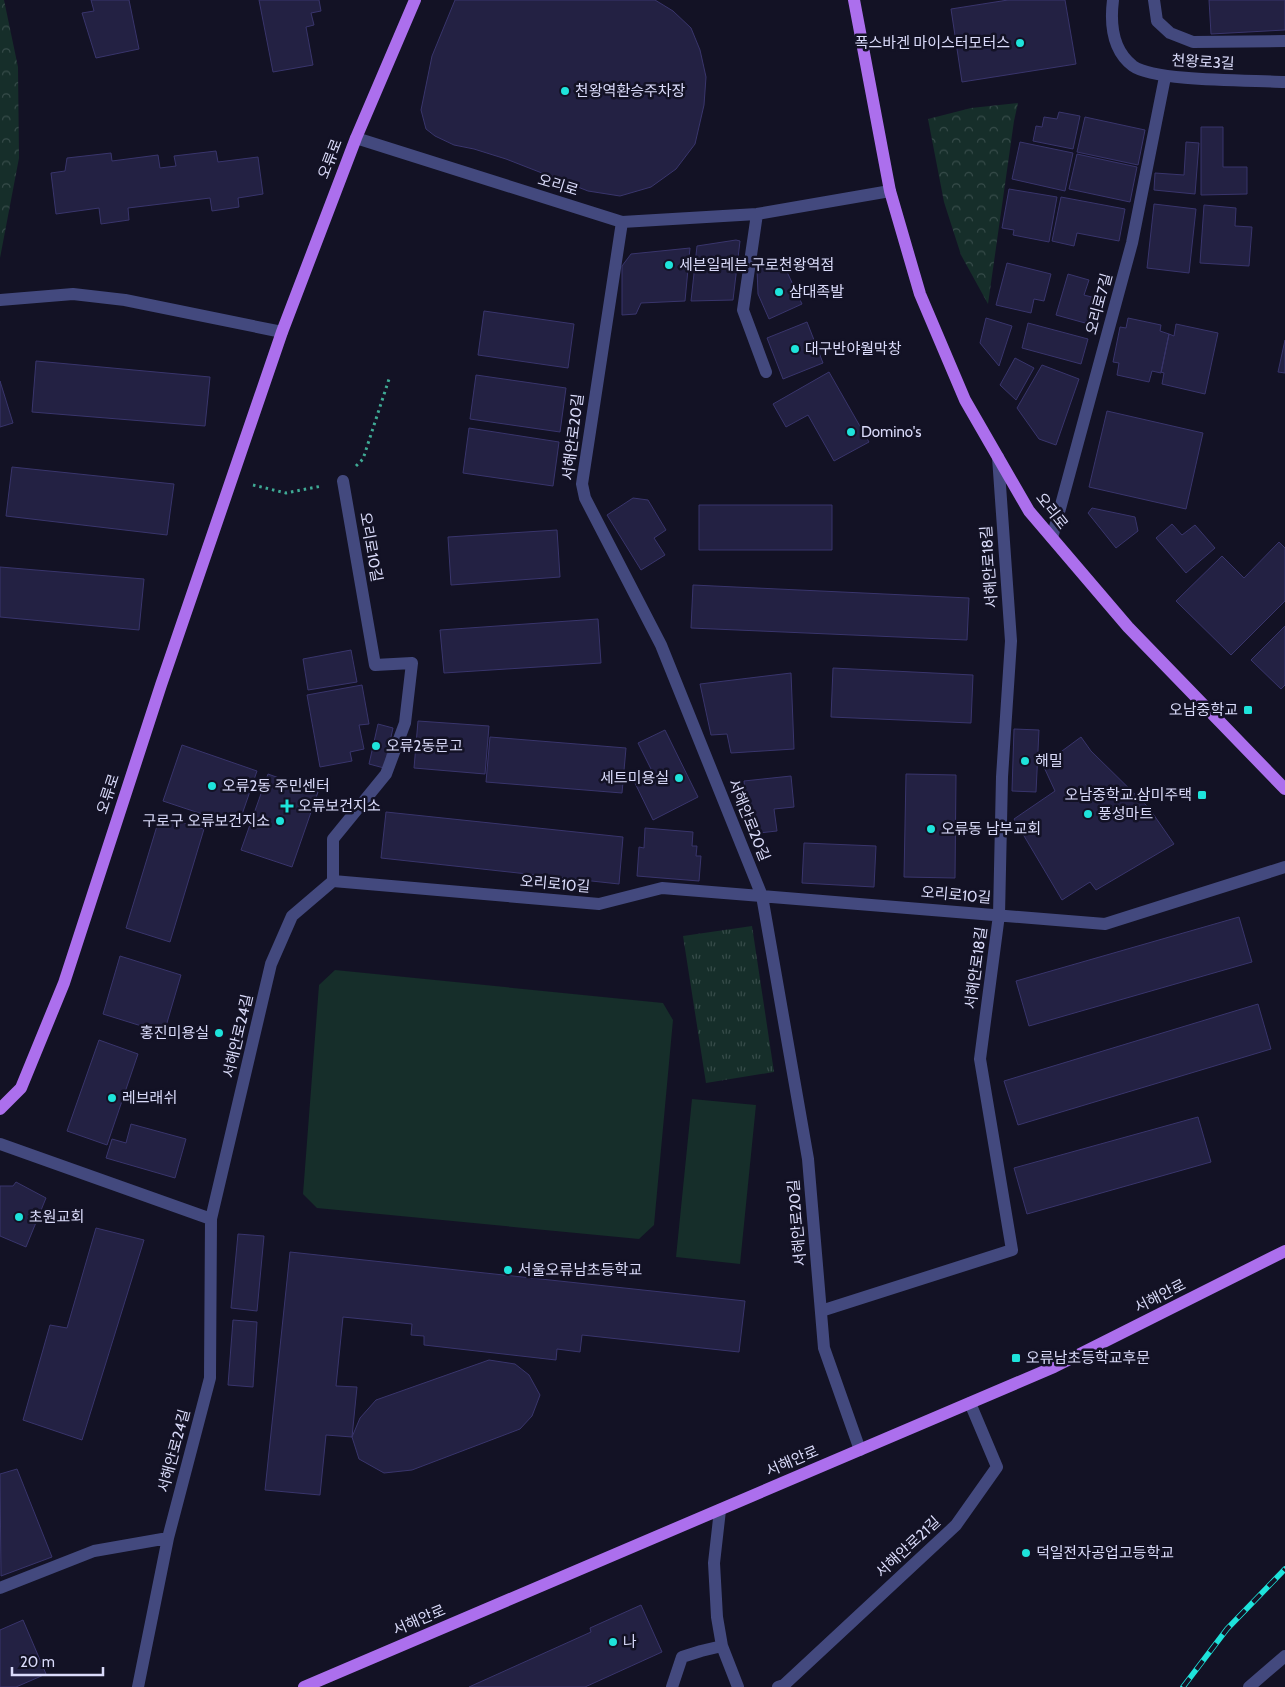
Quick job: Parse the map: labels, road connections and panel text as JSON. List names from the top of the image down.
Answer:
{
  "streets": {
    "main road": ["오류로", "오리로", "서해안로"],
    "street": [
      "천왕로3길",
      "오리로7길",
      "서해안로20길",
      "오리로10길",
      "서해안로18길",
      "서해안로24길",
      "서해안로21길"
    ]
  },
  "crossings": [
    ["천왕로3길", "오리로7길"],
    ["오류로", "오리로"],
    ["오리로", "오리로7길"],
    ["오리로", "서해안로20길"],
    ["오리로", "서해안로18길"],
    ["서해안로20길", "오리로10길"],
    ["서해안로20길", "서해안로18길"],
    ["서해안로20길", "서해안로"],
    ["오리로10길", "서해안로18길"],
    ["오리로10길", "서해안로24길"],
    ["서해안로", "서해안로21길"]
  ],
  "places": {
    "other": [
      "폭스바겐 마이스터모터스",
      "천왕역환승주차장",
      "세븐일레븐 구로천왕역점",
      "삼대족발",
      "대구반야월막창",
      "Domino's",
      "오류2동문고",
      "해밀",
      "세트미용실",
      "오류2동 주민센터",
      "풍성마트",
      "구로구 오류보건지소",
      "오류동 남부교회",
      "홍진미용실",
      "레브래쉬",
      "초원교회",
      "서울오류남초등학교",
      "덕일전자공업고등학교",
      "나"
    ],
    "transit": ["오남중학교", "오남중학교.삼미주택", "오류남초등학교후문"],
    "health": ["오류보건지소"]
  },
  "scale_bar": "20 m"
}
